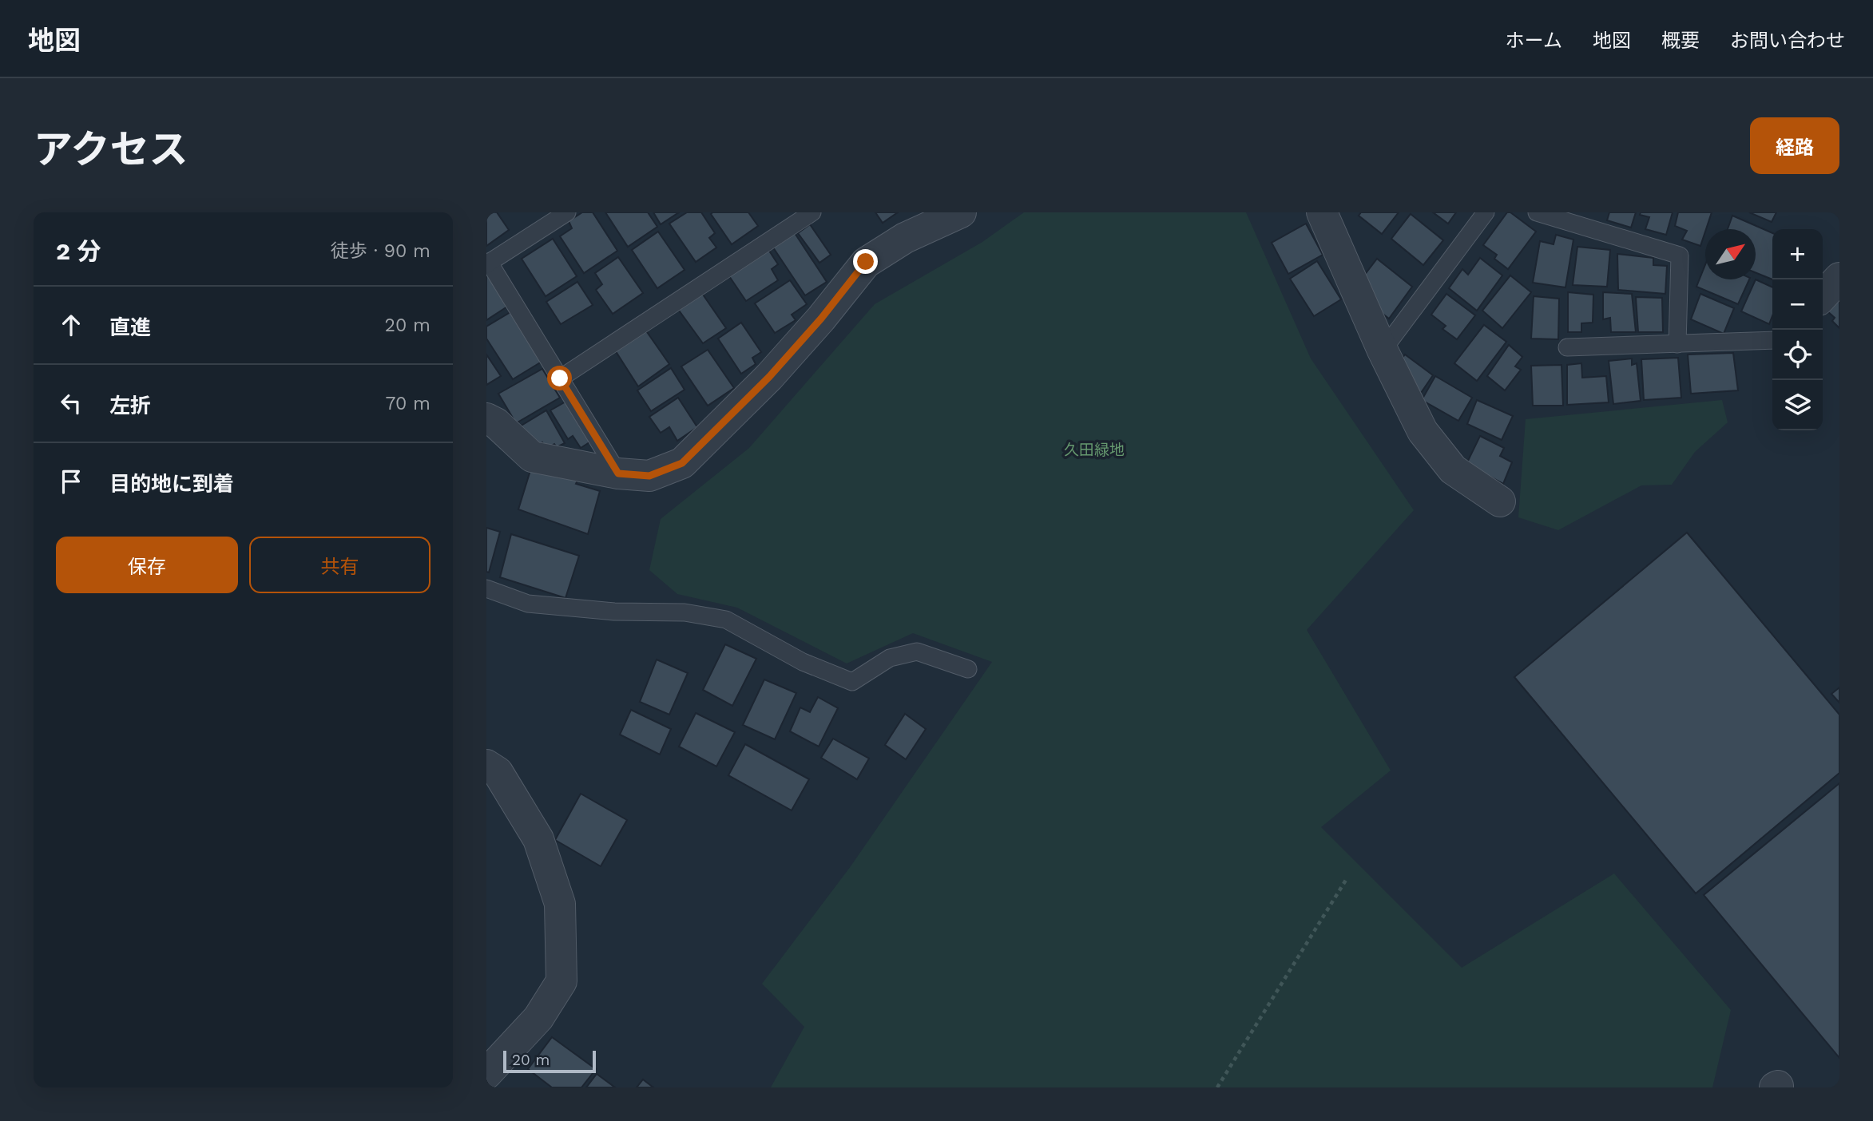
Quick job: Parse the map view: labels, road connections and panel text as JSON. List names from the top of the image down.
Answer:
{
  "parks": ["久田緑地"],
  "scale_bar": "20 m",
  "north": "top right",
  "page": {
    "header": "地図",
    "nav": [
      "ホーム",
      "地図",
      "概要",
      "お問い合わせ"
    ],
    "title": "アクセス",
    "buttons": [
      "経路",
      ["保存", "共有"]
    ],
    "heading": ["2 分", "徒歩 · 90 m"],
    "map_buttons": ["+", "−"],
    "list": [
      ["直進", "20 m"],
      ["左折", "70 m"],
      "目的地に到着"
    ],
    "scale": "20 m"
  }
}
